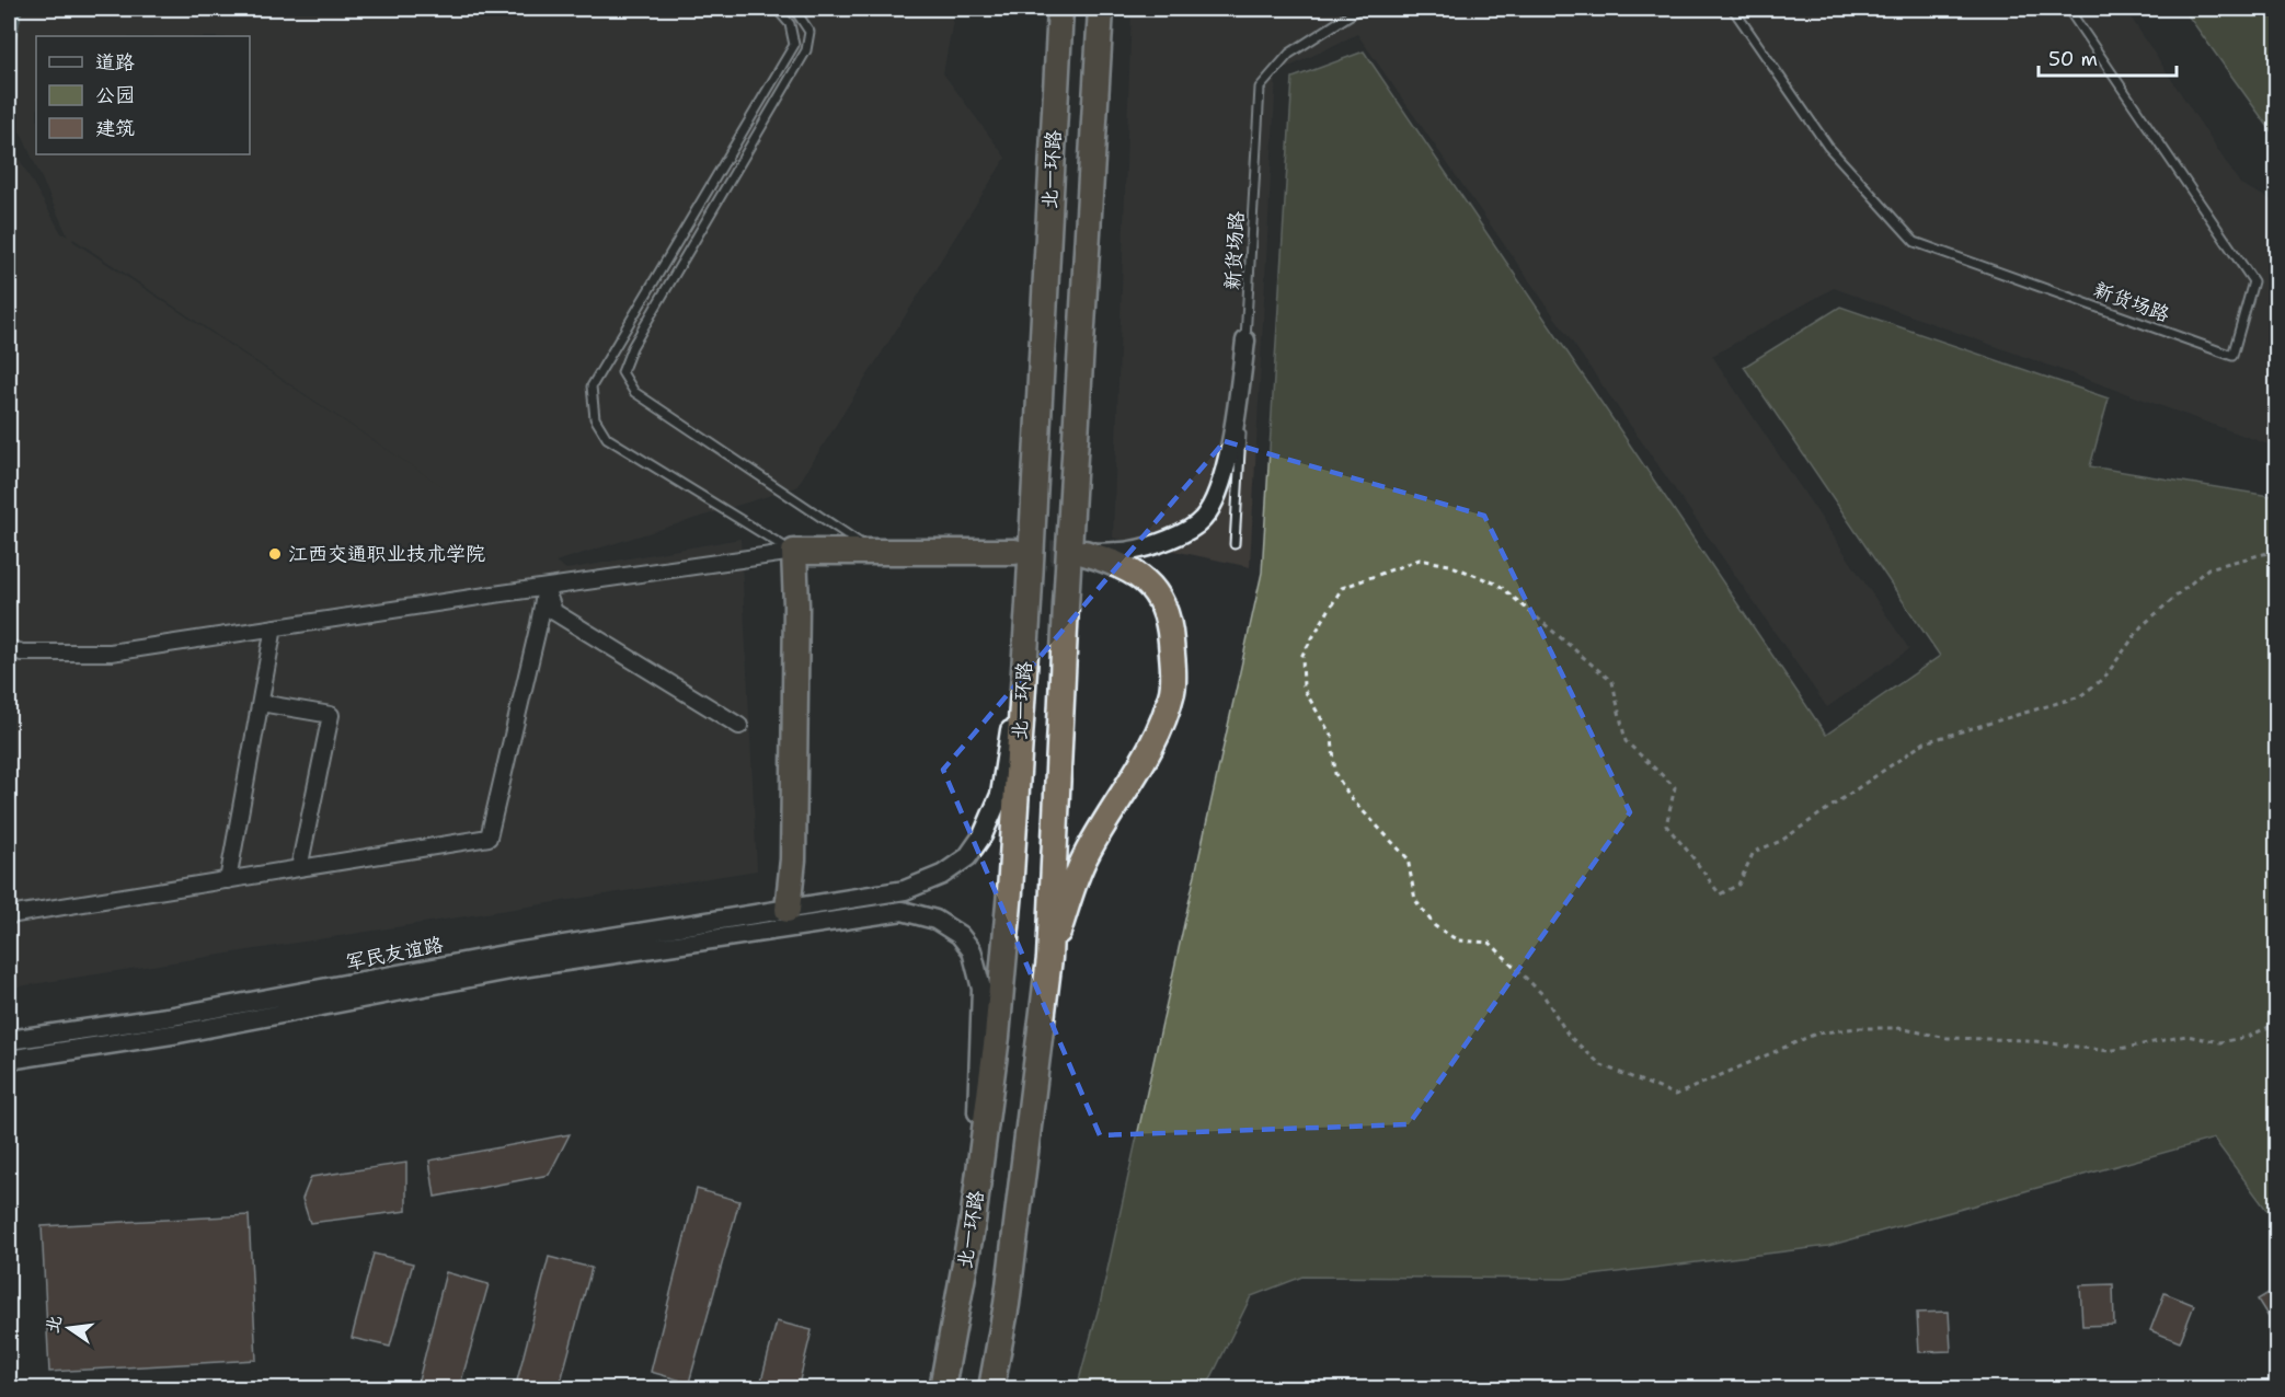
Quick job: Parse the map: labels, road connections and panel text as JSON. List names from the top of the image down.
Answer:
{
  "streets": {
    "highway": ["北一环路"],
    "street": ["军民友谊路"],
    "lane": ["新货场路"]
  },
  "places": ["江西交通职业技术学院"],
  "legend": ["道路", "公园", "建筑"],
  "scale_bar": "50 m",
  "north": "left"
}
